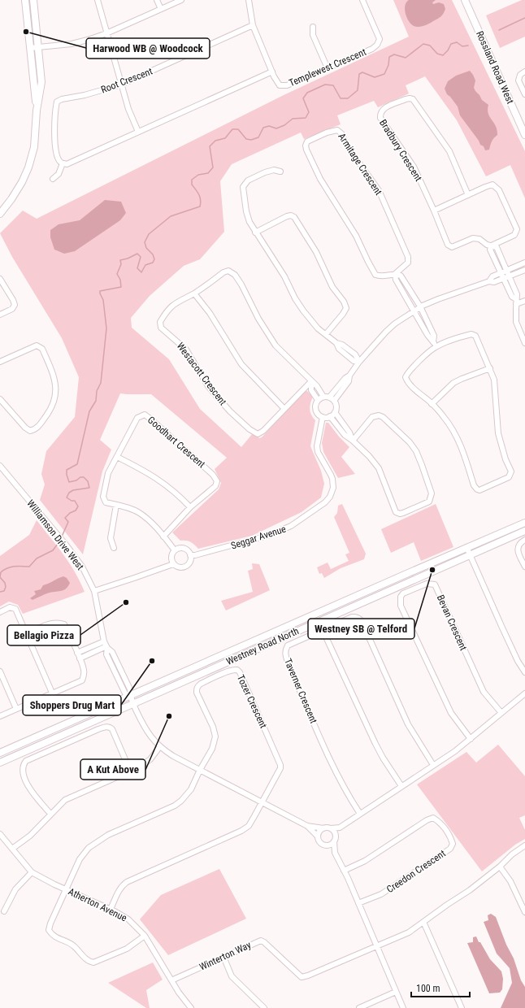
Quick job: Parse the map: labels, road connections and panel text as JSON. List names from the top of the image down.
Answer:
{
  "streets": {
    "main road": ["Rossland Road West", "Westney Road North"],
    "street": [
      "Templewest Crescent",
      "Root Crescent",
      "Bradbury Crescent",
      "Armitage Crescent",
      "Westacott Crescent",
      "Goodhart Crescent",
      "Williamson Drive West",
      "Seggar Avenue",
      "Bevan Crescent",
      "Taverner Crescent",
      "Tozer Crescent",
      "Creedon Crescent",
      "Atherton Avenue",
      "Winterton Way"
    ]
  },
  "crossings": [
    ["Templewest Crescent", "Root Crescent"],
    ["Westacott Crescent", "Seggar Avenue"],
    ["Goodhart Crescent", "Seggar Avenue"],
    ["Williamson Drive West", "Westney Road North"],
    ["Williamson Drive West", "Tozer Crescent"],
    ["Atherton Avenue", "Winterton Way"]
  ],
  "places": [
    "Harwood WB @ Woodcock",
    "Westney SB @ Telford",
    "Bellagio Pizza",
    "Shoppers Drug Mart",
    "A Kut Above"
  ],
  "scale_bar": "100 m"
}
